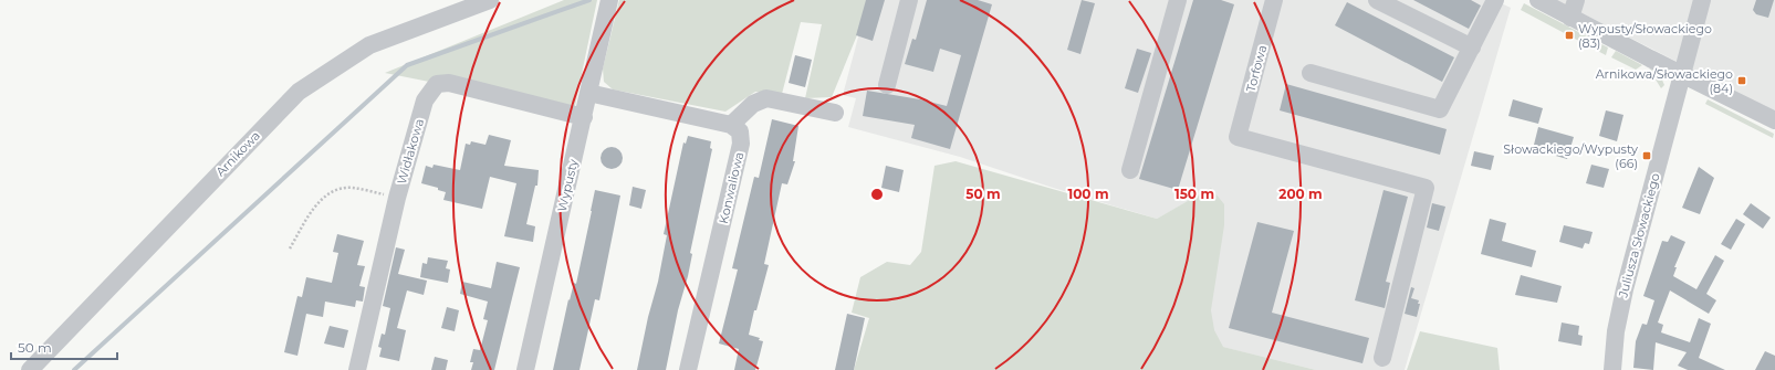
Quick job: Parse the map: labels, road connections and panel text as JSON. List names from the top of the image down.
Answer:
{
  "streets": {
    "street": [
      "Torfowa",
      "Widłakowa",
      "Arnikowa",
      "Wypusty",
      "Konwaliowa",
      "Juliusza Słowackiego"
    ]
  },
  "crossings": [
    ["Widłakowa", "Wypusty"]
  ],
  "places": {
    "transit": ["Wypusty/Słowackiego (83)", "Arnikowa/Słowackiego (84)", "Słowackiego/Wypusty (66)"]
  },
  "scale_bar": "50 m",
  "rings": [
    "50 m",
    "100 m",
    "150 m",
    "200 m"
  ]
}
